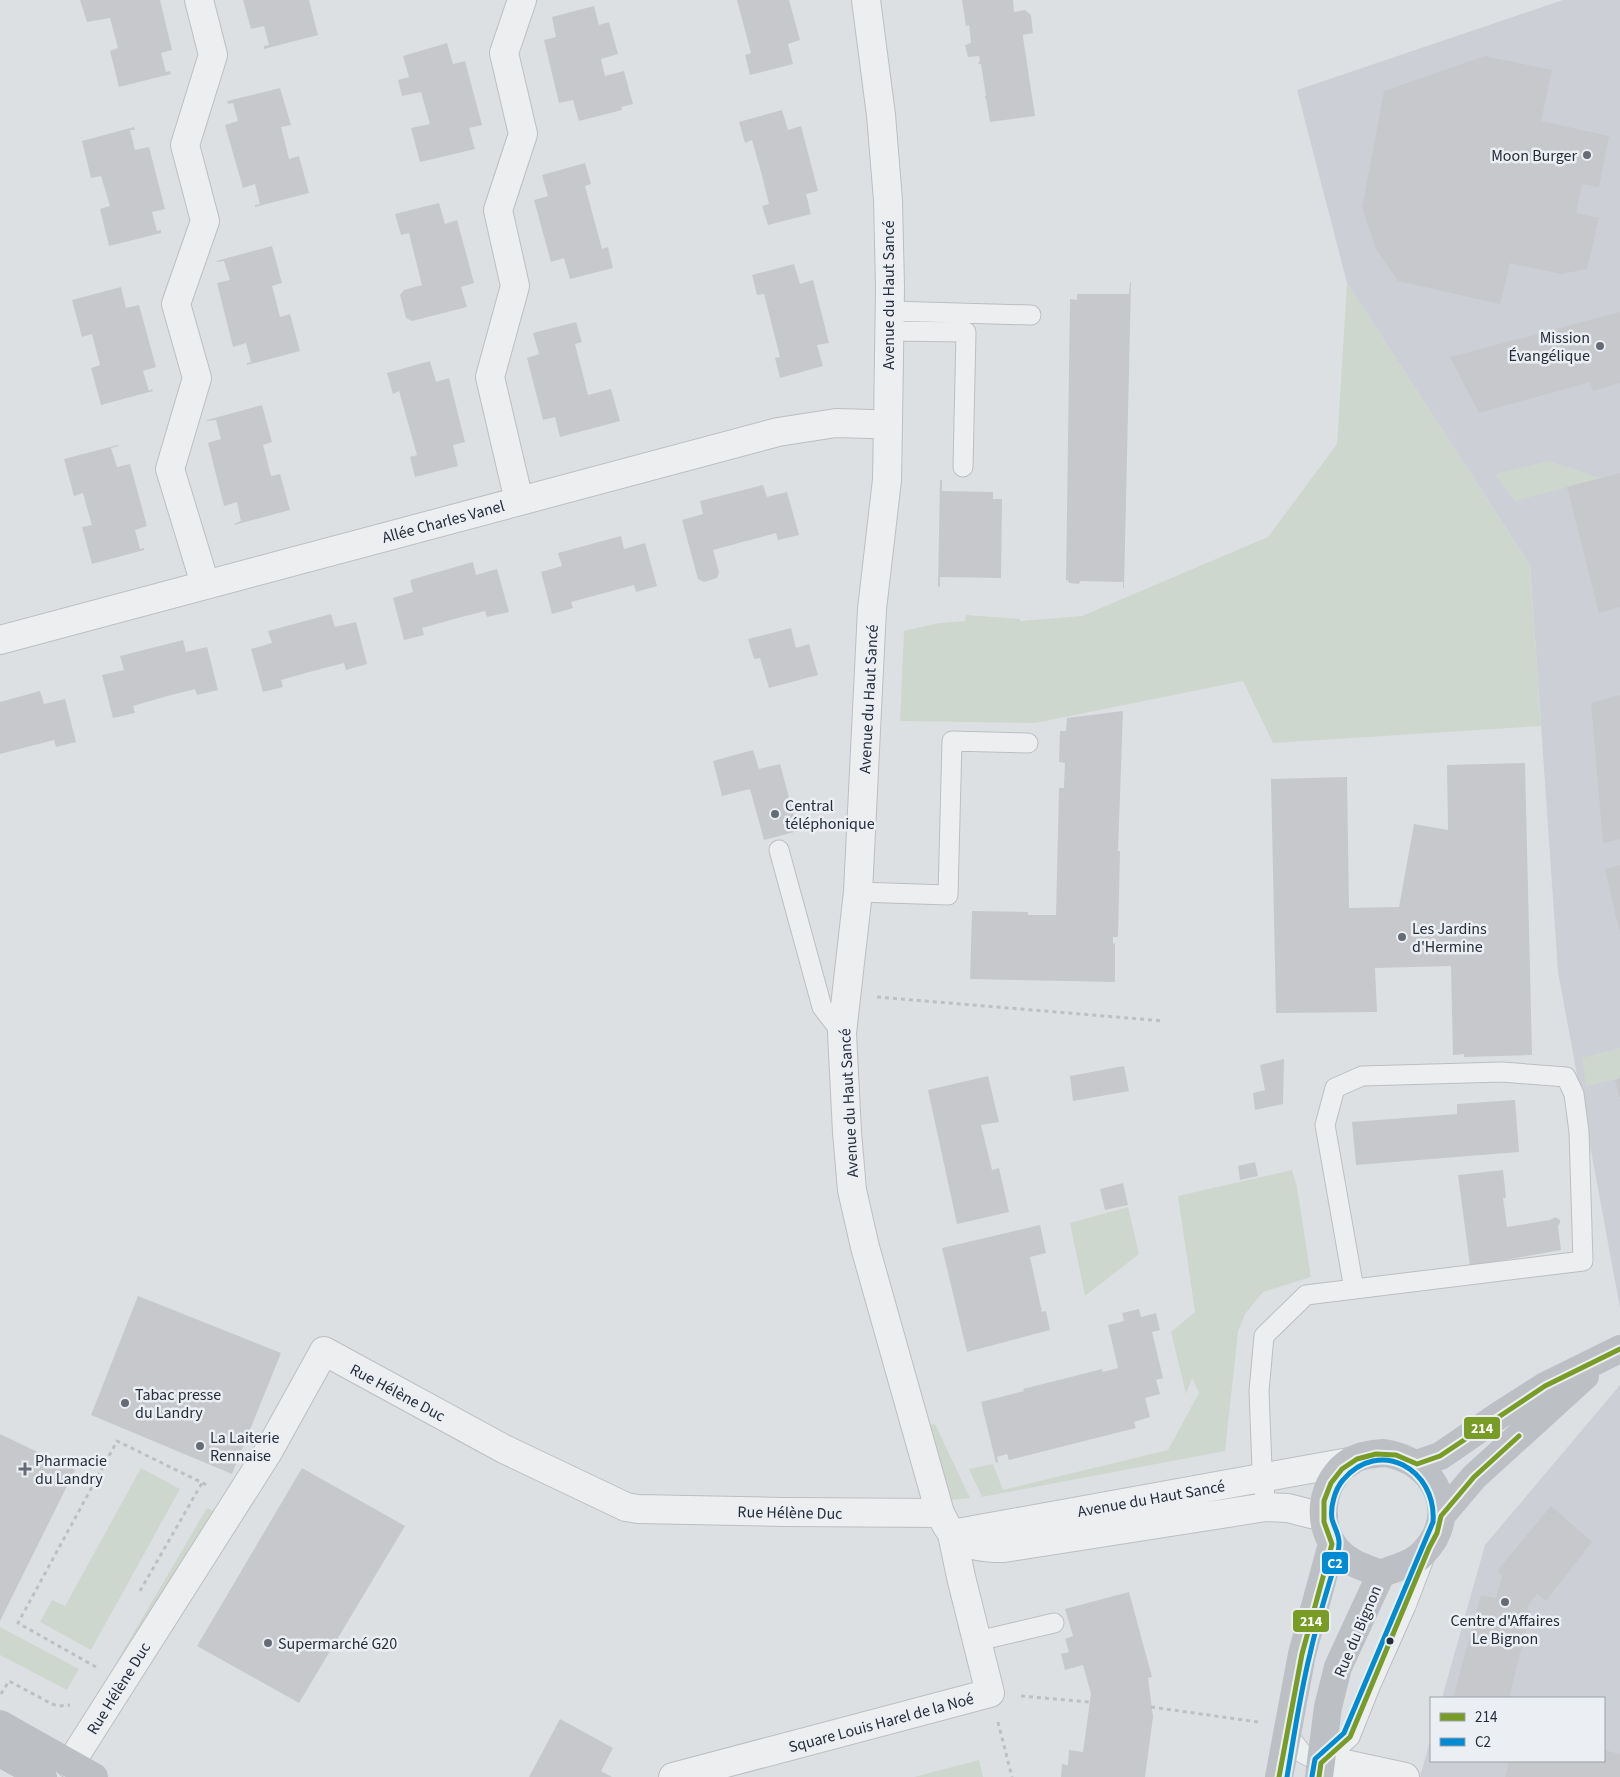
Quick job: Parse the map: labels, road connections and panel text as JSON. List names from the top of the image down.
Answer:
{
  "streets": {
    "street": [
      "Avenue du Haut Sancé",
      "Allée Charles Vanel",
      "Rue Hélène Duc",
      "Rue du Bignon",
      "Square Louis Harel de la Noé"
    ]
  },
  "crossings": [
    ["Avenue du Haut Sancé", "Allée Charles Vanel"],
    ["Avenue du Haut Sancé", "Rue Hélène Duc"],
    ["Avenue du Haut Sancé", "Rue du Bignon"],
    ["Avenue du Haut Sancé", "Square Louis Harel de la Noé"],
    ["Rue Hélène Duc", "Square Louis Harel de la Noé"]
  ],
  "places": {
    "other": [
      "Moon Burger",
      "Mission Évangélique",
      "Central téléphonique",
      "Les Jardins d'Hermine",
      "Tabac presse du Landry",
      "La Laiterie Rennaise",
      "Centre d'Affaires Le Bignon",
      "Supermarché G20"
    ],
    "health": ["Pharmacie du Landry"]
  },
  "lines": ["transit line 214", "transit line C2"],
  "legend": ["214", "C2"]
}
